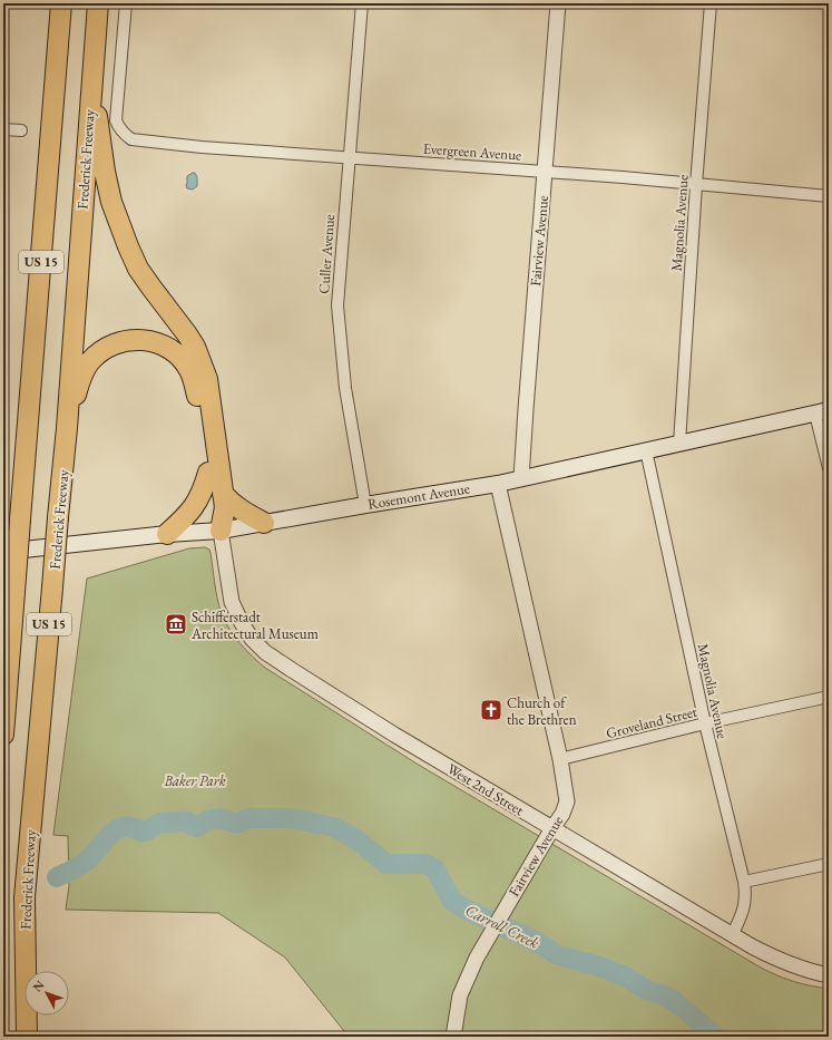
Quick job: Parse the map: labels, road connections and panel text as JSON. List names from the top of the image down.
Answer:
{
  "streets": {
    "highway": ["Frederick Freeway", "US 15"],
    "main road": ["Rosemont Avenue"],
    "street": [
      "Evergreen Avenue",
      "Magnolia Avenue",
      "Fairview Avenue",
      "Culler Avenue",
      "Groveland Street",
      "West 2nd Street"
    ]
  },
  "crossings": [
    ["Evergreen Avenue", "Magnolia Avenue"],
    ["Evergreen Avenue", "Fairview Avenue"],
    ["Evergreen Avenue", "Culler Avenue"],
    ["Magnolia Avenue", "Rosemont Avenue"],
    ["Magnolia Avenue", "Groveland Street"],
    ["Magnolia Avenue", "West 2nd Street"],
    ["Fairview Avenue", "Rosemont Avenue"],
    ["Fairview Avenue", "Groveland Street"],
    ["Fairview Avenue", "West 2nd Street"],
    ["Culler Avenue", "Rosemont Avenue"],
    ["Rosemont Avenue", "West 2nd Street"]
  ],
  "water": ["Carroll Creek"],
  "parks": ["Baker Park"],
  "places": {
    "museum": ["Schifferstadt Architectural Museum"],
    "church": ["Church of the Brethren"]
  },
  "north": "top left"
}
